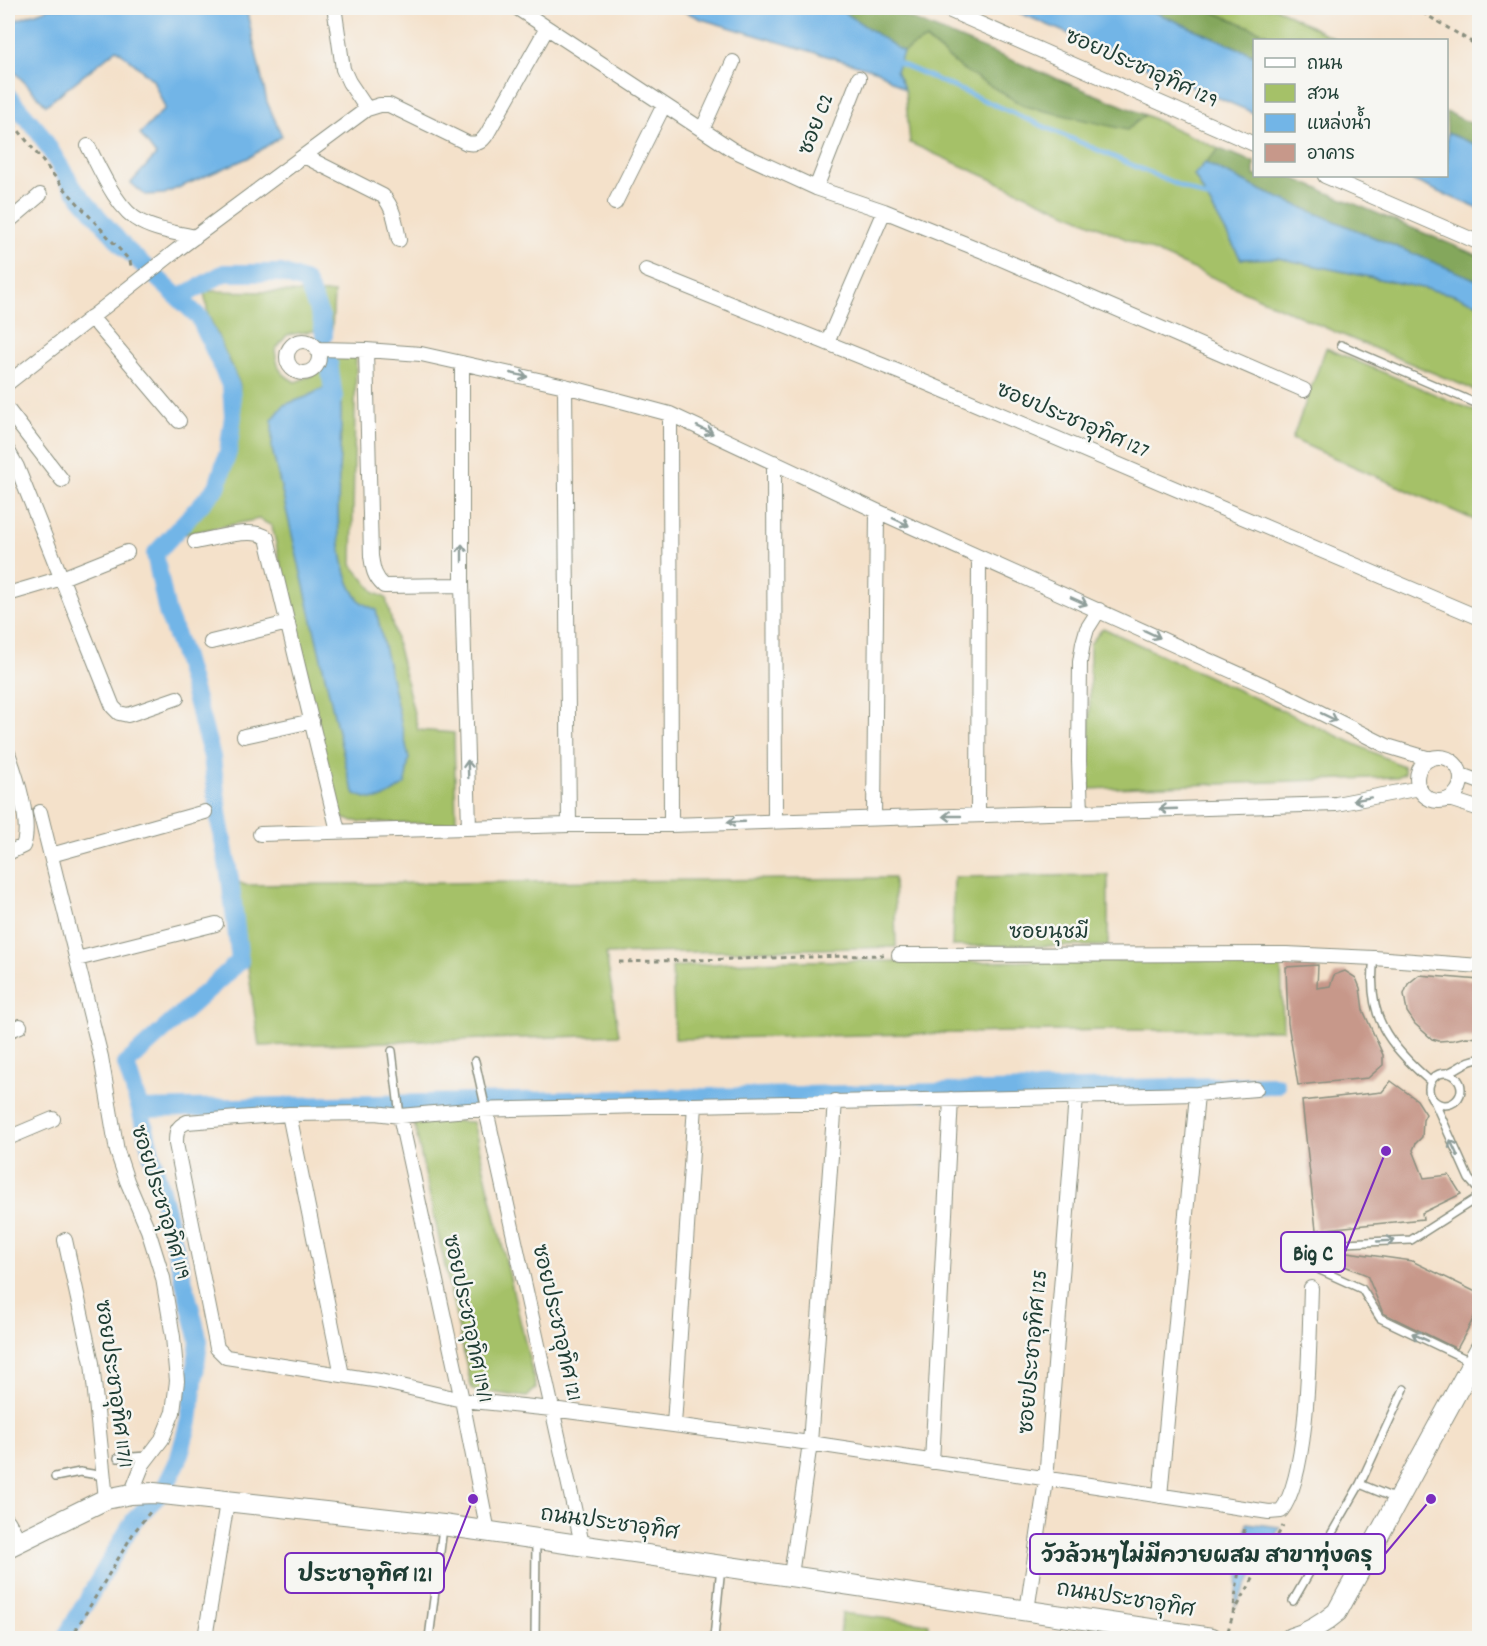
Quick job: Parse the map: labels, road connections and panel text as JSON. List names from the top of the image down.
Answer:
{
  "streets": {
    "main road": ["ถนนประชาอุทิศ"],
    "street": [
      "ซอยประชาอุทิศ 129",
      "ซอย C2",
      "ซอยประชาอุทิศ 127",
      "ซอยนุชมี",
      "ซอยประชาอุทิศ 119",
      "ซอยประชาอุทิศ 119/1",
      "ซอยประชาอุทิศ 121",
      "ซอยประชาอุทิศ 125",
      "ซอยประชาอุทิศ 117/1"
    ]
  },
  "crossings": [
    ["ซอยประชาอุทิศ 119", "ถนนประชาอุทิศ"],
    ["ซอยประชาอุทิศ 119/1", "ถนนประชาอุทิศ"],
    ["ซอยประชาอุทิศ 121", "ถนนประชาอุทิศ"],
    ["ซอยประชาอุทิศ 125", "ถนนประชาอุทิศ"],
    ["ซอยประชาอุทิศ 117/1", "ถนนประชาอุทิศ"]
  ],
  "places": ["Big C", "ประชาอุทิศ 121", "วัวล้วนๆไม่มีควายผสม สาขาทุ่งครุ"],
  "legend": [
    "ถนน",
    "สวน",
    "แหล่งน้ำ",
    "อาคาร"
  ]
}
